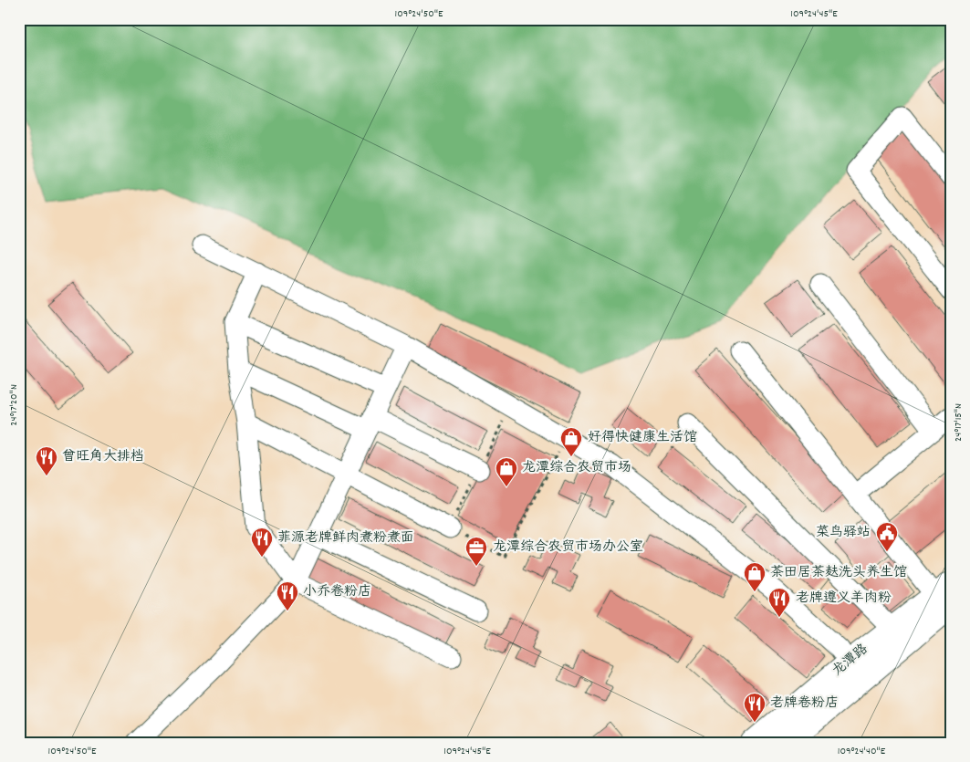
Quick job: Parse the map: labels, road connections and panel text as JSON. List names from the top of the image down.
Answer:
{
  "streets": {
    "street": ["龙潭路"]
  },
  "places": {
    "shop": ["好得快健康生活馆", "龙潭综合农贸市场", "茶田居茶麸洗头养生馆"],
    "restaurant": [
      "曾旺角大排档",
      "菲源老牌鲜肉煮粉煮面",
      "小乔卷粉店",
      "老牌遵义羊肉粉",
      "老牌卷粉店"
    ],
    "public building": ["菜鸟驿站"],
    "office": ["龙潭综合农贸市场办公室"]
  },
  "coordinates": [
    "109°24'50\"E",
    "109°24'45\"E",
    "24°17'20\"N",
    "24°17'15\"N",
    "109°24'40\"E"
  ]
}
